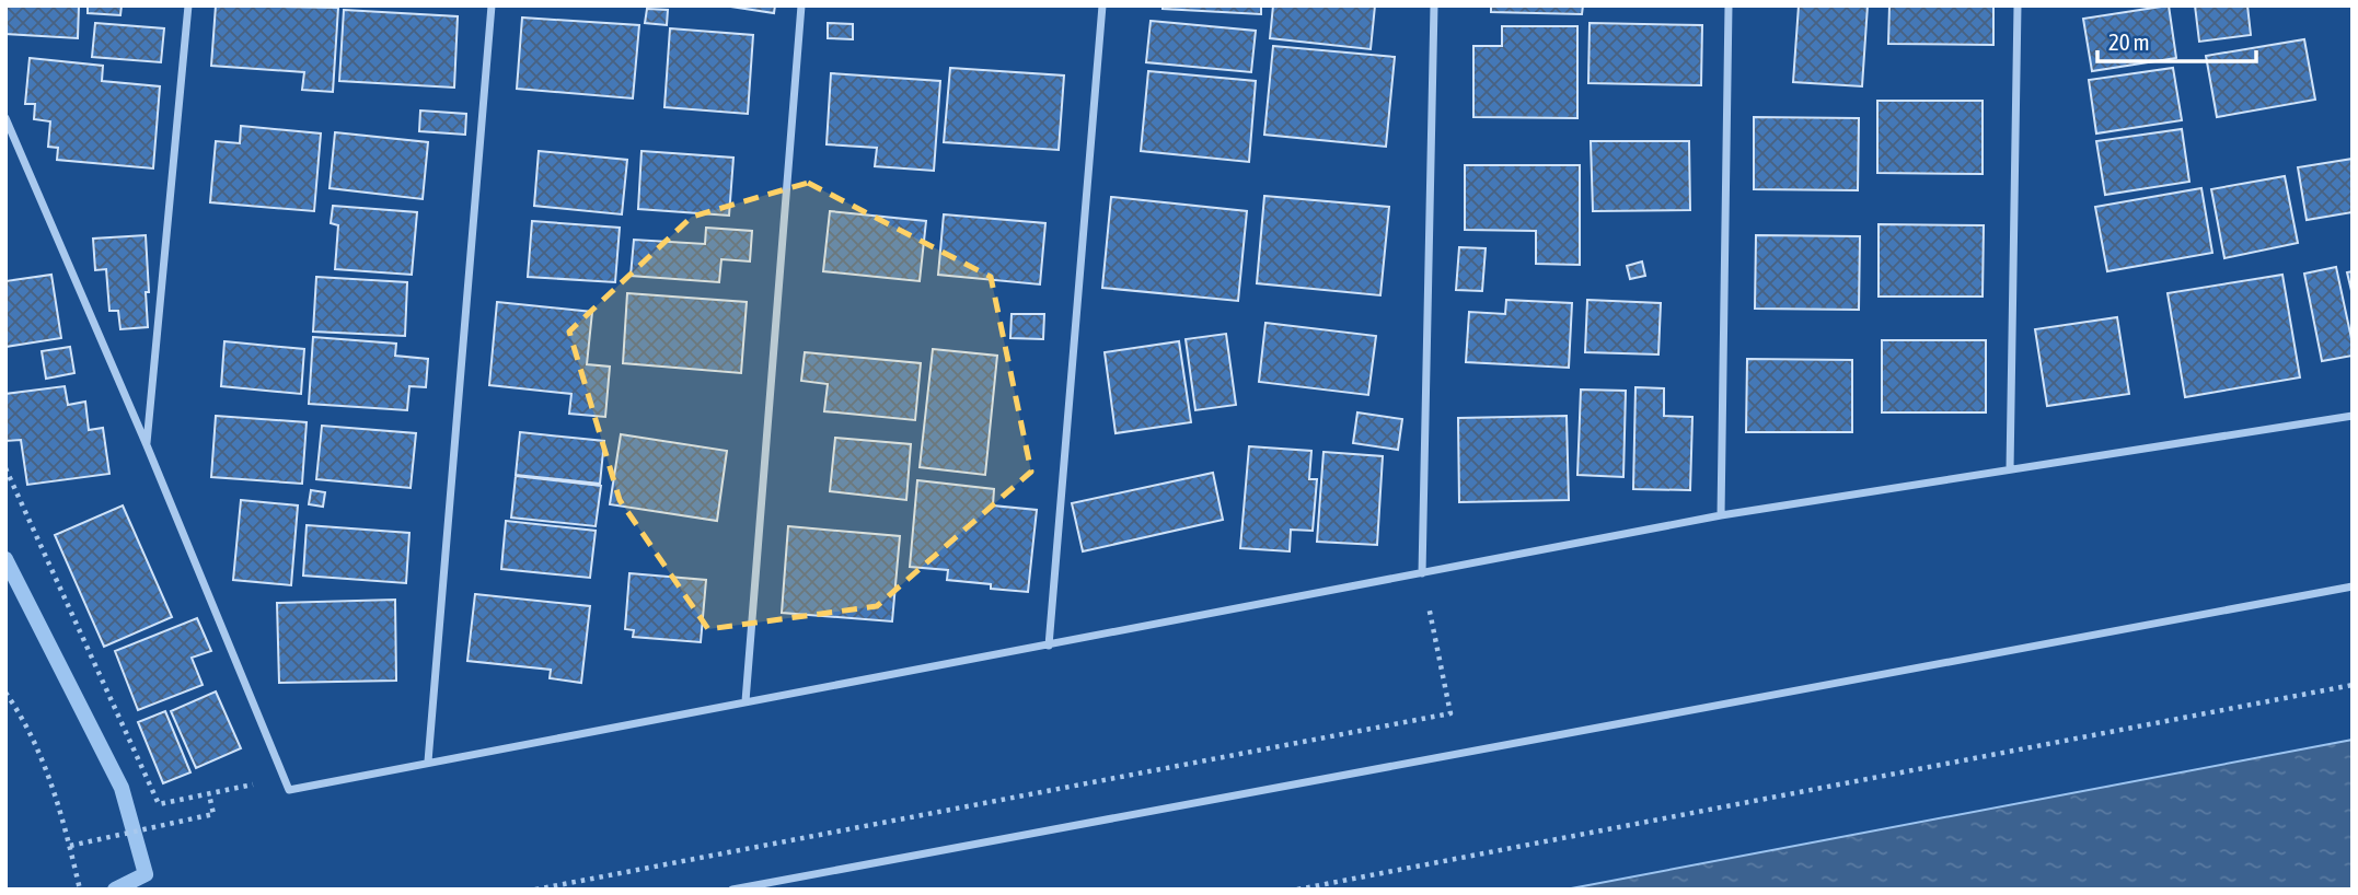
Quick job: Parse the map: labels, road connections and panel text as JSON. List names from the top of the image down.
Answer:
{
  "scale_bar": "20 m"
}
